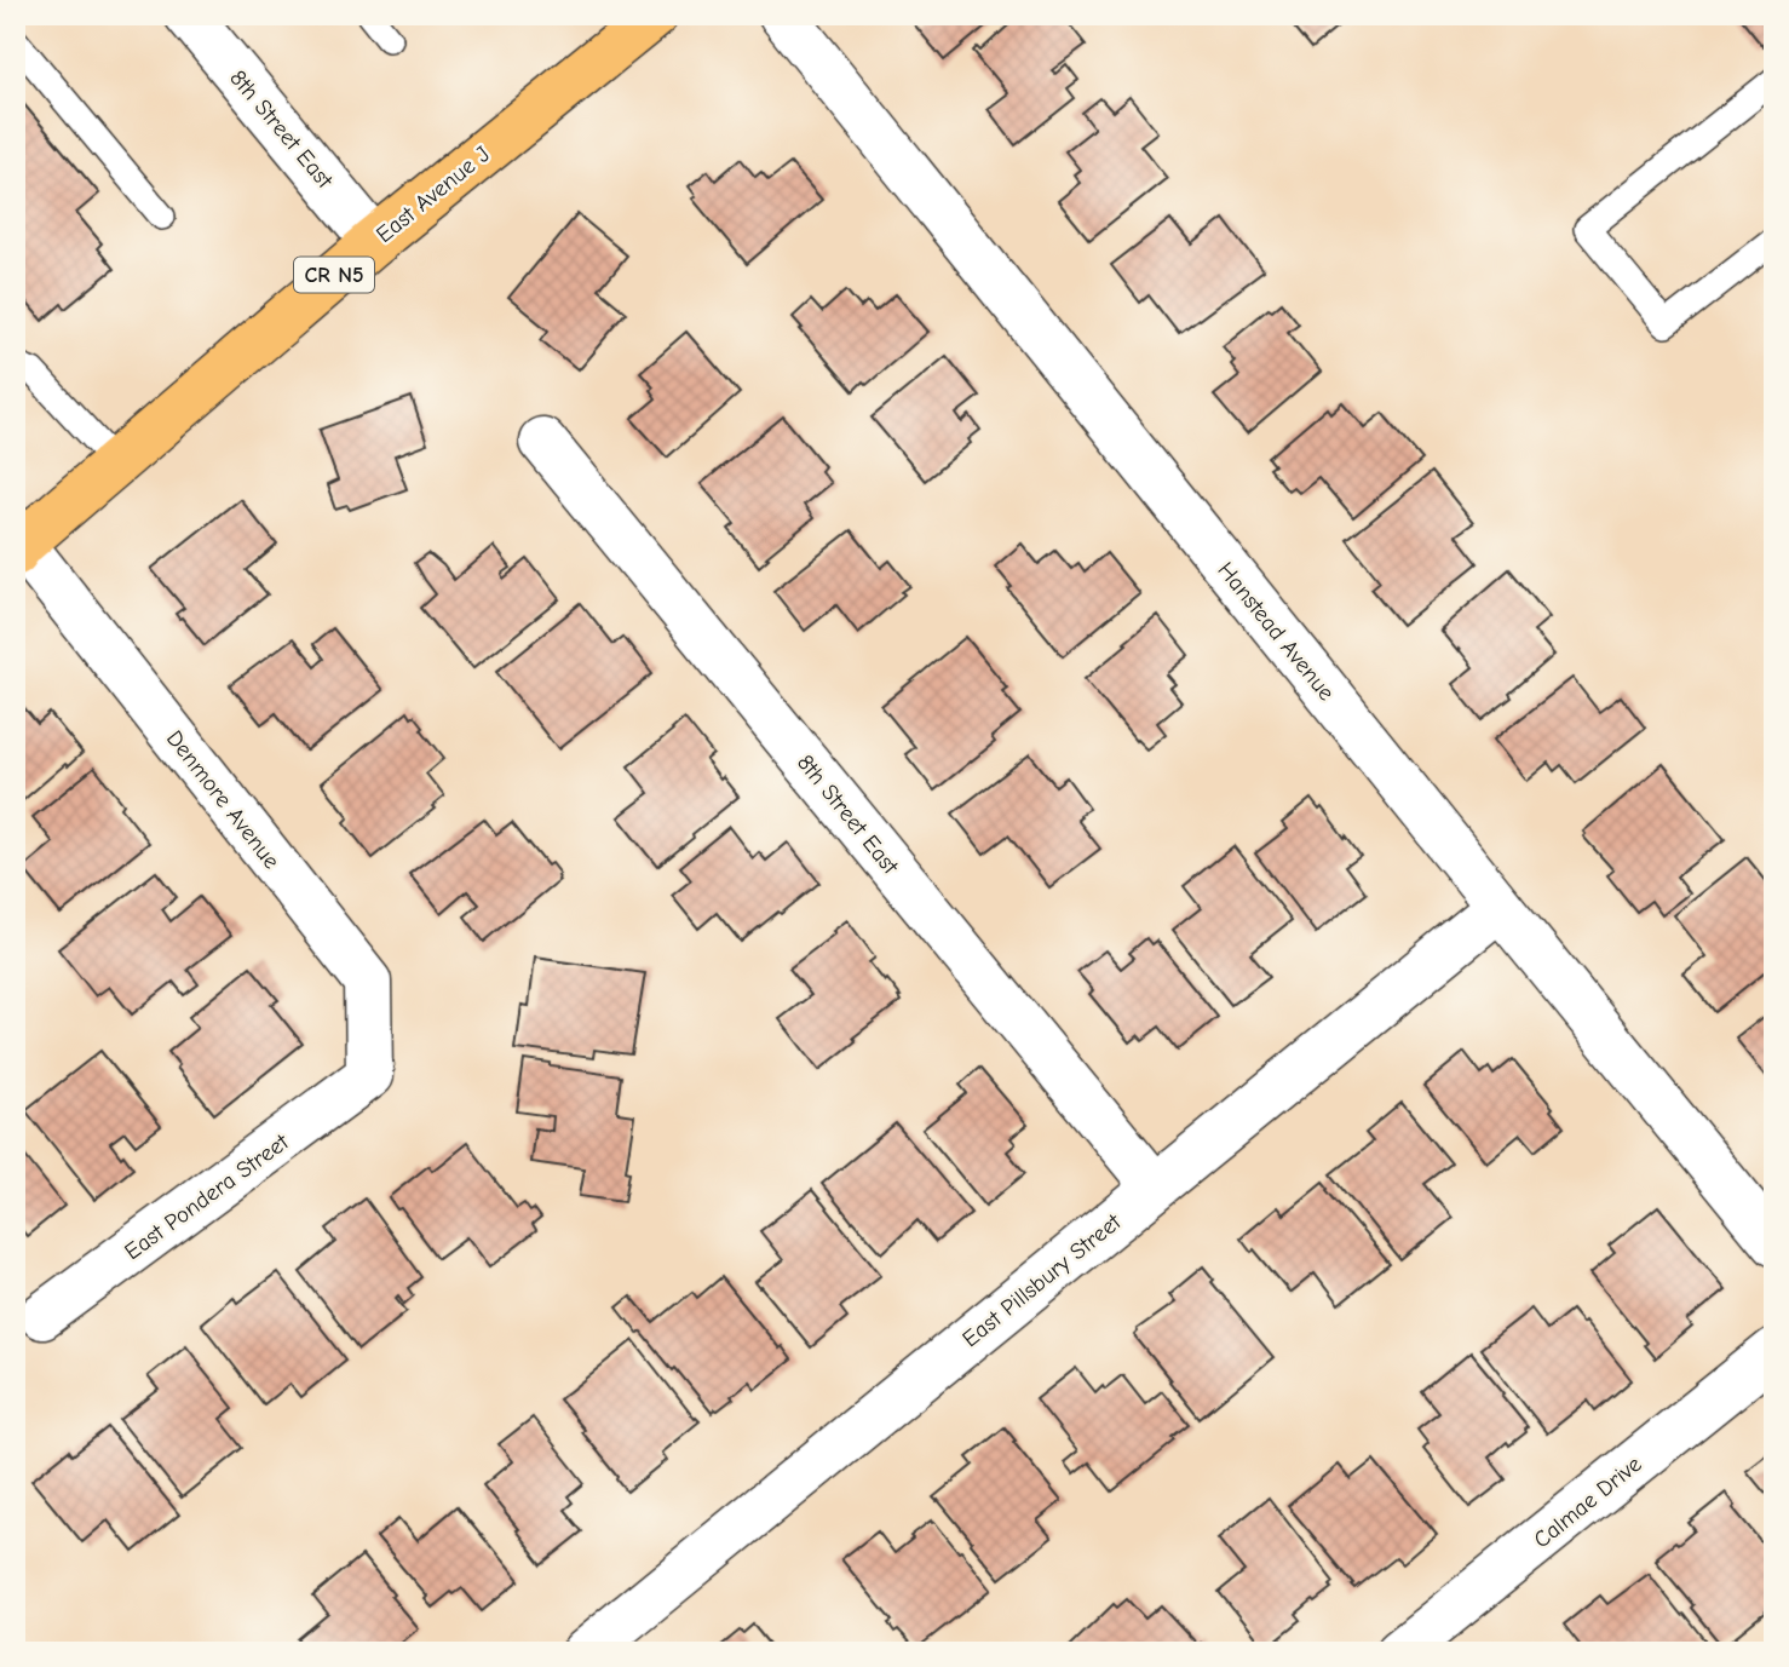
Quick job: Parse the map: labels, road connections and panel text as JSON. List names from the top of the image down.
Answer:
{
  "streets": {
    "main road": ["East Avenue J", "CR N5"],
    "street": [
      "8th Street East",
      "Hanstead Avenue",
      "Denmore Avenue",
      "East Pondera Street",
      "East Pillsbury Street",
      "Calmae Drive"
    ]
  },
  "crossings": [
    ["8th Street East", "East Avenue J"],
    ["8th Street East", "East Pillsbury Street"],
    ["East Avenue J", "Denmore Avenue"],
    ["Hanstead Avenue", "East Pillsbury Street"],
    ["Denmore Avenue", "East Pondera Street"]
  ]
}
